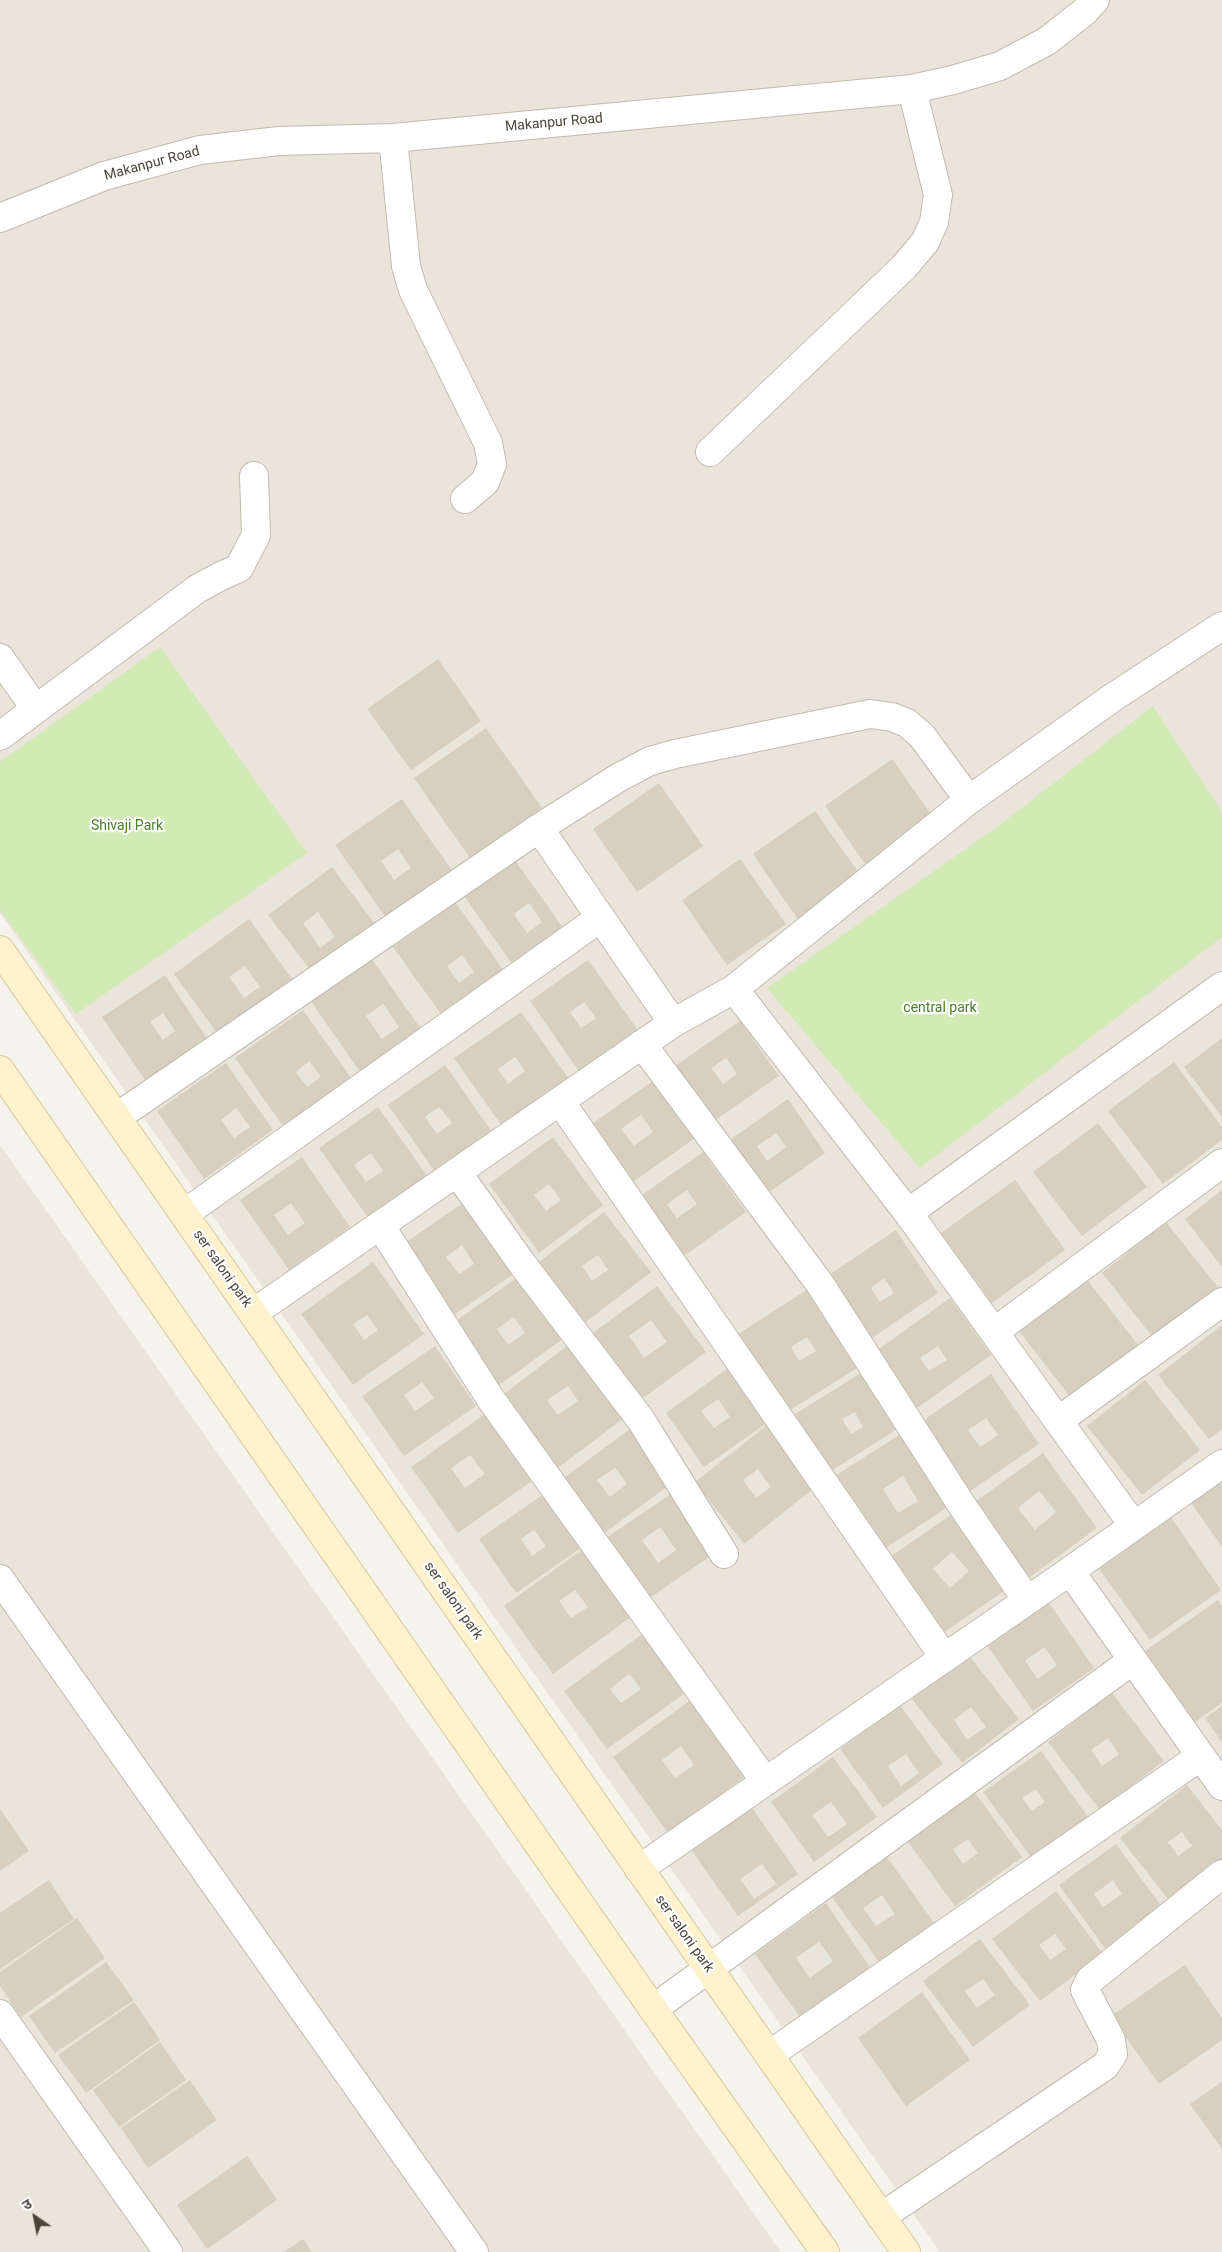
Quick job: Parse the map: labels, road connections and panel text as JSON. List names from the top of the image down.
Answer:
{
  "streets": {
    "street": ["Makanpur Road", "ser saloni park"]
  },
  "parks": ["Shivaji Park", "central park"],
  "north": "top left"
}
